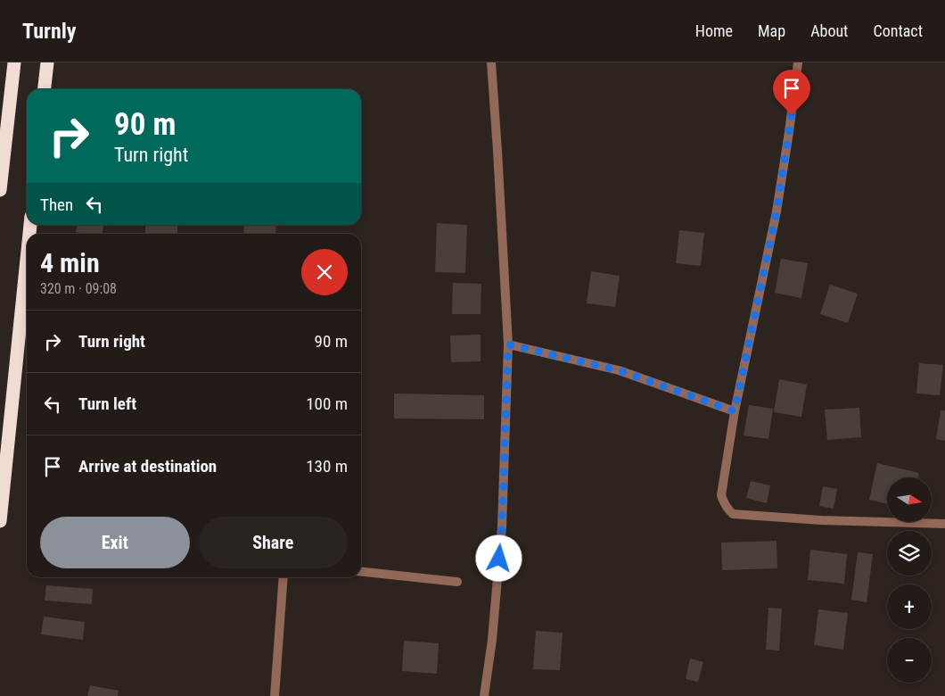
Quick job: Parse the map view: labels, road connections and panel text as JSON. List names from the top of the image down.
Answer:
{
  "north": "right",
  "page": {
    "header": "Turnly",
    "nav": [
      "Home",
      "Map",
      "About",
      "Contact"
    ],
    "turn": ["90 m", "Turn right"],
    "then": "Then",
    "heading": ["4 min", "320 m · 09:08"],
    "list": [
      {
        "name": "Turn right",
        "value": "90 m"
      },
      {
        "name": "Turn left",
        "value": "100 m"
      },
      {
        "name": "Arrive at destination",
        "value": "130 m"
      }
    ],
    "map_buttons": ["+", "−"],
    "buttons": ["Exit", "Share"]
  }
}
